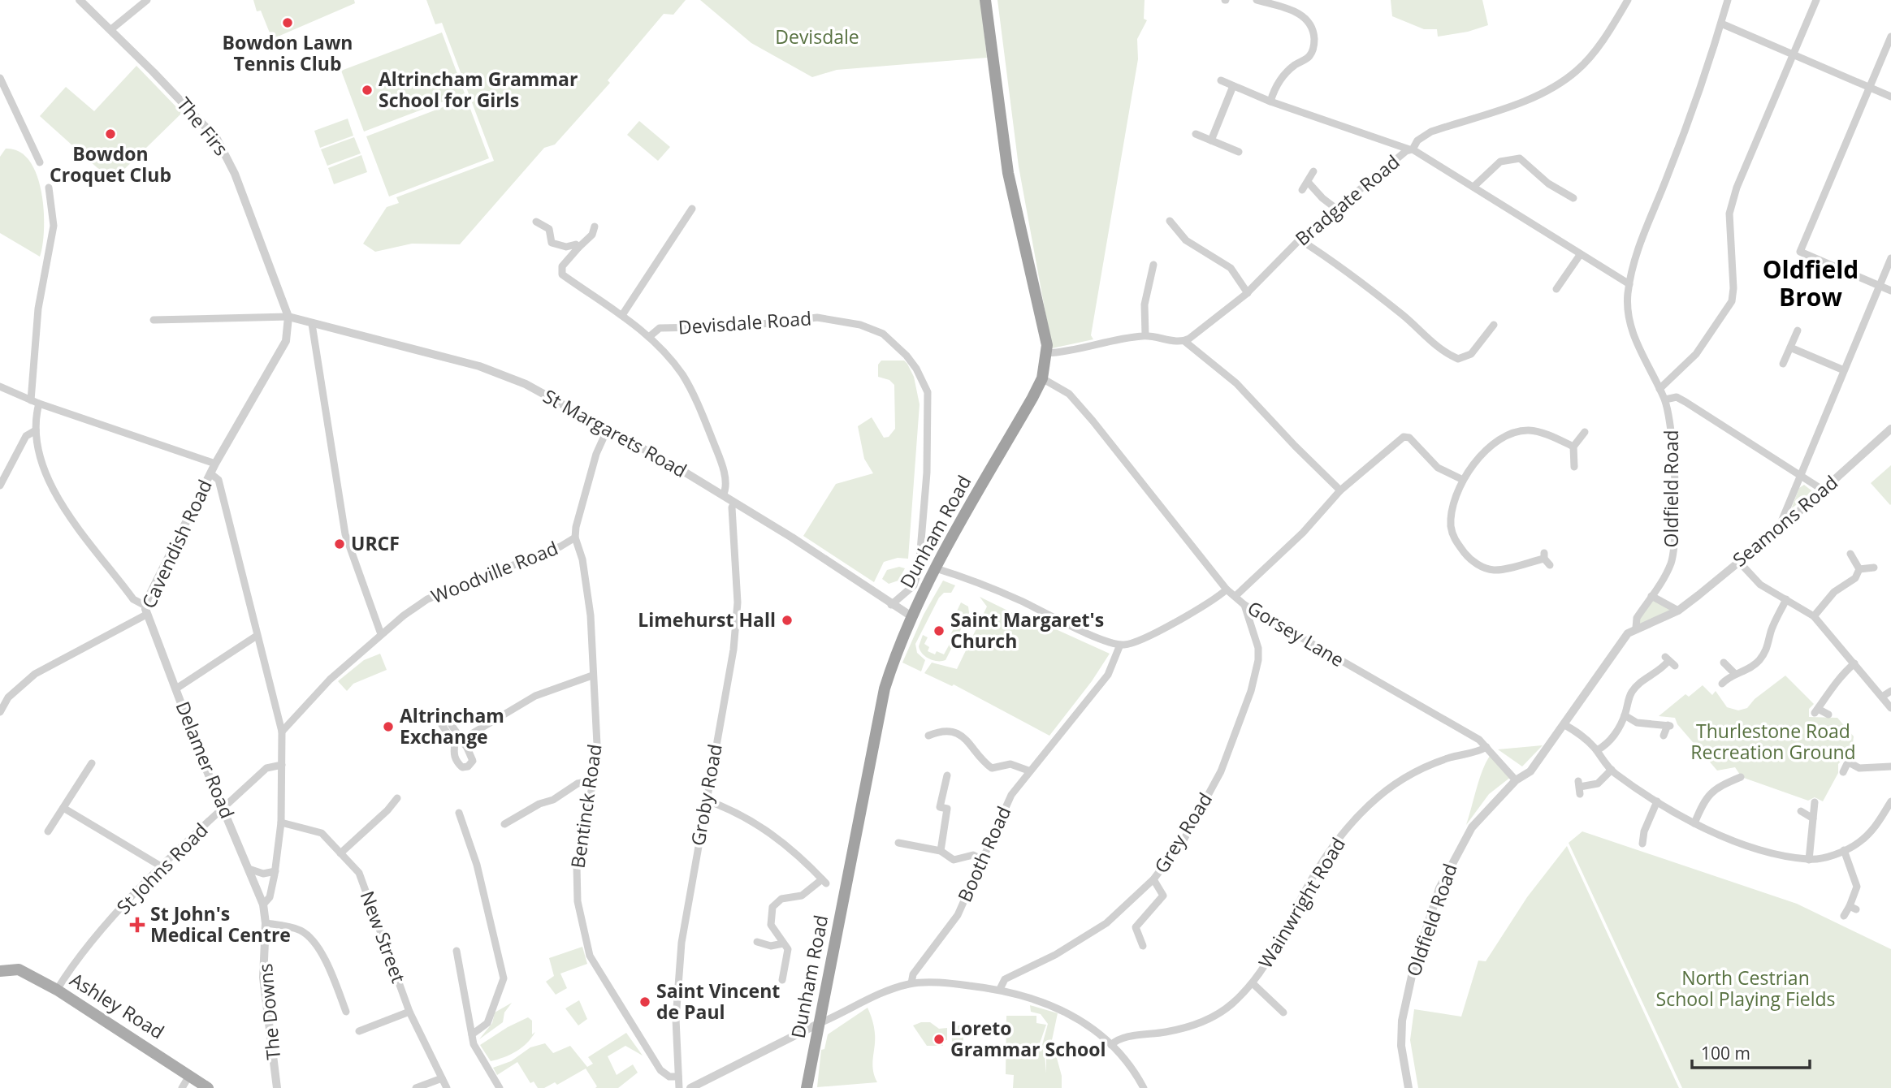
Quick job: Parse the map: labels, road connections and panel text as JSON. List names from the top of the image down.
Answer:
{
  "streets": {
    "highway": ["Dunham Road"],
    "main road": ["Ashley Road"],
    "street": [
      "The Firs",
      "Bradgate Road",
      "Devisdale Road",
      "St Margarets Road",
      "Oldfield Road",
      "Seamons Road",
      "Cavendish Road",
      "Woodville Road",
      "Gorsey Lane",
      "Delamer Road",
      "Groby Road",
      "Bentinck Road",
      "Grey Road",
      "Booth Road",
      "St Johns Road",
      "Wainwright Road",
      "New Street",
      "The Downs"
    ]
  },
  "crossings": [
    ["The Firs", "St Margarets Road"],
    ["The Firs", "Cavendish Road"],
    ["Devisdale Road", "St Margarets Road"],
    ["St Margarets Road", "Dunham Road"],
    ["St Margarets Road", "Cavendish Road"],
    ["St Margarets Road", "Woodville Road"],
    ["St Margarets Road", "Groby Road"],
    ["Oldfield Road", "Seamons Road"],
    ["Oldfield Road", "Gorsey Lane"],
    ["Dunham Road", "Gorsey Lane"],
    ["Cavendish Road", "Delamer Road"],
    ["Woodville Road", "Bentinck Road"],
    ["Gorsey Lane", "Grey Road"],
    ["Gorsey Lane", "Wainwright Road"],
    ["Delamer Road", "St Johns Road"],
    ["Delamer Road", "The Downs"],
    ["Groby Road", "Bentinck Road"],
    ["St Johns Road", "Ashley Road"]
  ],
  "districts": ["Oldfield Brow"],
  "parks": ["Devisdale", "Thurlestone Road Recreation Ground", "North Cestrian School Playing Fields"],
  "places": {
    "other": [
      "Bowdon Lawn Tennis Club",
      "Altrincham Grammar School for Girls",
      "Bowdon Croquet Club",
      "URCF",
      "Limehurst Hall",
      "Saint Margaret's Church",
      "Altrincham Exchange",
      "Saint Vincent de Paul",
      "Loreto Grammar School"
    ],
    "health": ["St John's Medical Centre"]
  },
  "scale_bar": "100 m"
}
